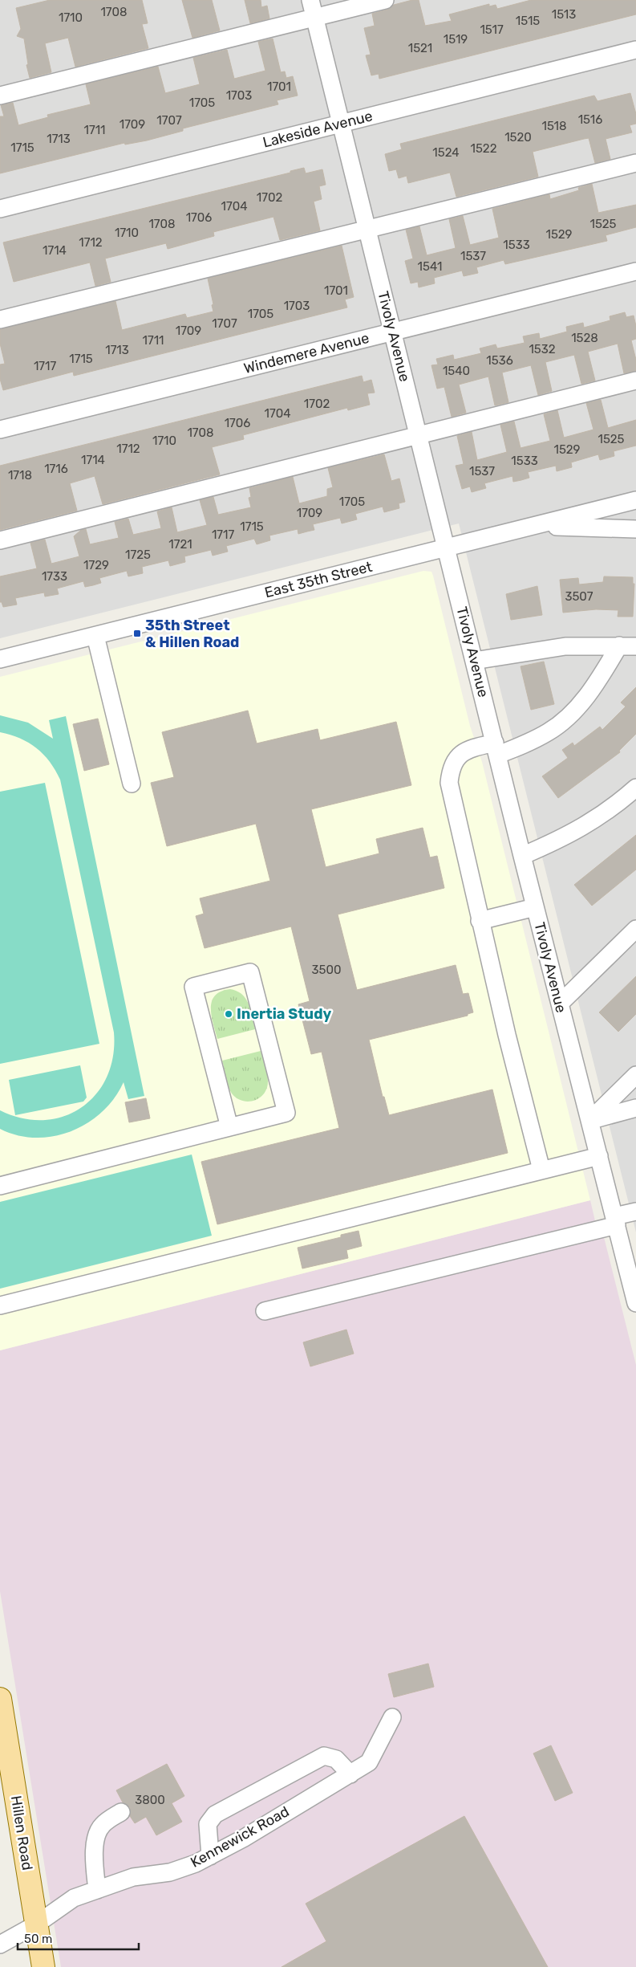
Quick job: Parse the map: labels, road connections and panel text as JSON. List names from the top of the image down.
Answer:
{
  "streets": {
    "main road": ["Hillen Road"],
    "street": [
      "Lakeside Avenue",
      "Tivoly Avenue",
      "Windemere Avenue",
      "East 35th Street",
      "Kennewick Road"
    ]
  },
  "crossings": [
    ["Lakeside Avenue", "Tivoly Avenue"],
    ["Tivoly Avenue", "Windemere Avenue"],
    ["Tivoly Avenue", "East 35th Street"],
    ["Hillen Road", "Kennewick Road"]
  ],
  "places": {
    "transit": ["35th Street & Hillen Road"],
    "other": ["Inertia Study"]
  },
  "house_numbers": [
    "1708",
    "1513",
    "1710",
    "1515",
    "1517",
    "1519",
    "1521",
    "1701",
    "1703",
    "1705",
    "1516",
    "1707",
    "1709",
    "1518",
    "1711",
    "1520",
    "1713",
    "1715",
    "1522",
    "1524",
    "1702",
    "1704",
    "1706",
    "1708",
    "1525",
    "1710",
    "1529",
    "1712",
    "1533",
    "1714",
    "1537",
    "1541",
    "1701",
    "1703",
    "1705",
    "1707",
    "1709",
    "1528",
    "1711",
    "1532",
    "1713",
    "1715",
    "1536",
    "1717",
    "1540",
    "1702",
    "1704",
    "1706",
    "1708",
    "1525",
    "1710",
    "1712",
    "1529",
    "1714",
    "1533",
    "1716",
    "1537",
    "1718",
    "1705",
    "1709",
    "1715",
    "1717",
    "1721",
    "1725",
    "1729",
    "1733",
    "3507",
    "3500",
    "3800"
  ],
  "scale_bar": "50 m"
}
